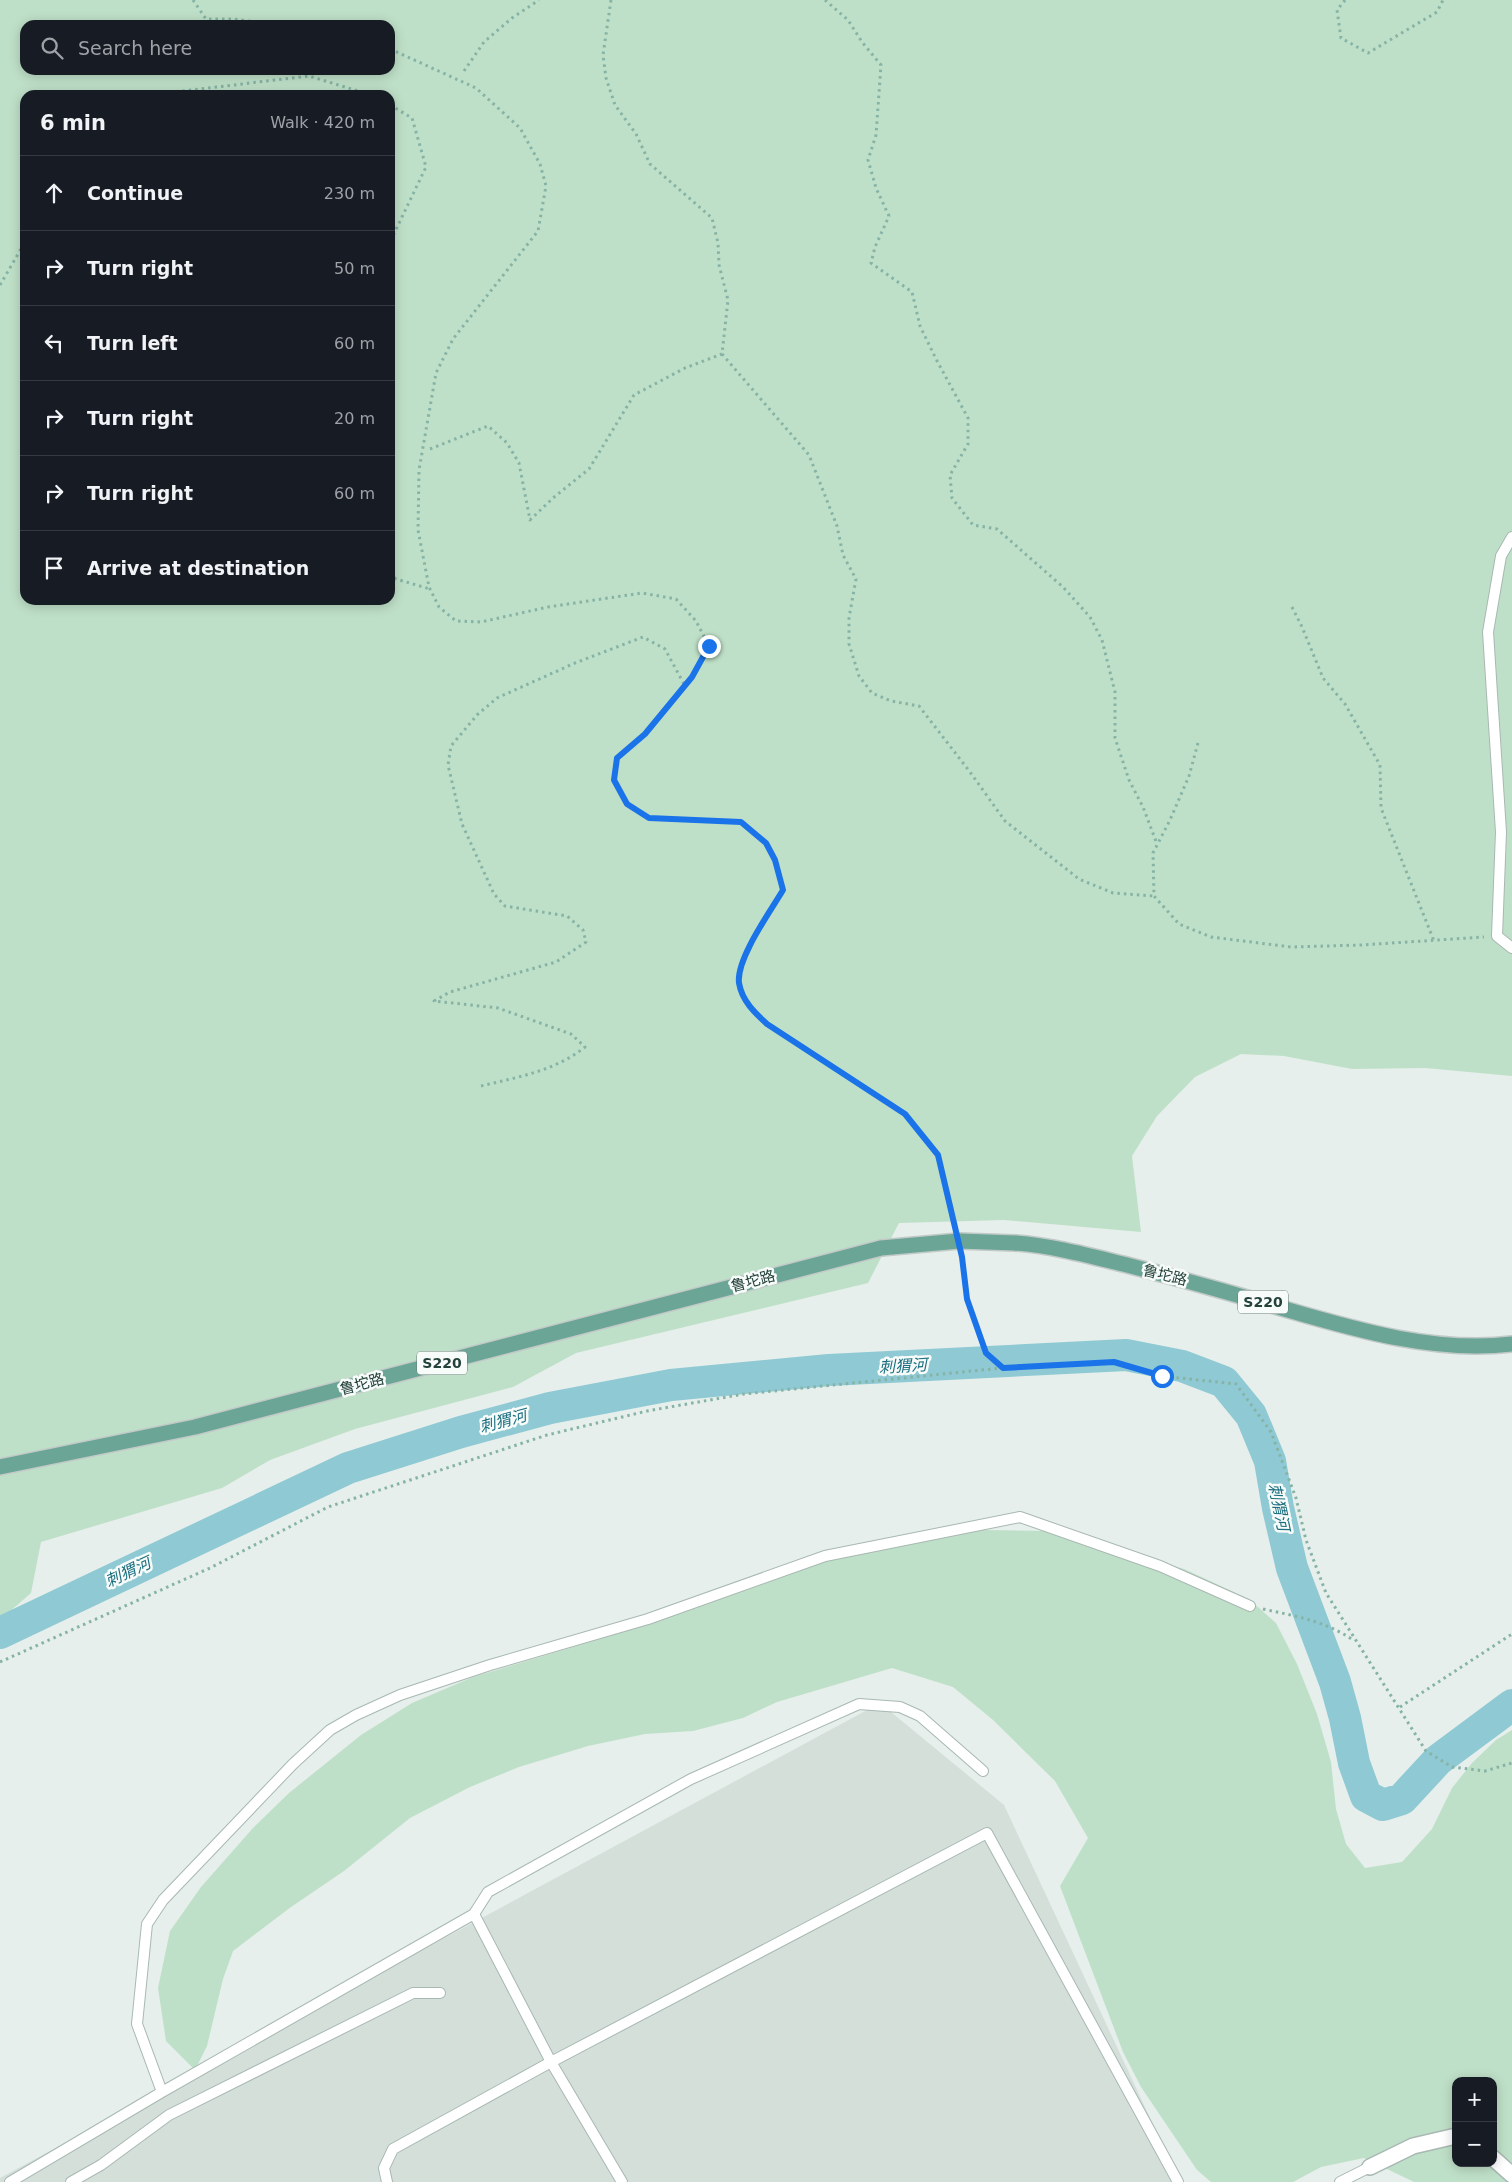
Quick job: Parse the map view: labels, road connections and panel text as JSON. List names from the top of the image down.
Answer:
{
  "streets": {
    "main road": ["鲁坨路", "S220"]
  },
  "water": ["刺猬河"],
  "page": {
    "search": "Search here",
    "heading": ["6 min", "Walk · 420 m"],
    "list": [
      ["Continue", "230 m"],
      ["Turn right", "50 m"],
      ["Turn left", "60 m"],
      ["Turn right", "20 m"],
      ["Turn right", "60 m"],
      "Arrive at destination"
    ],
    "map_buttons": ["+", "−"]
  }
}
